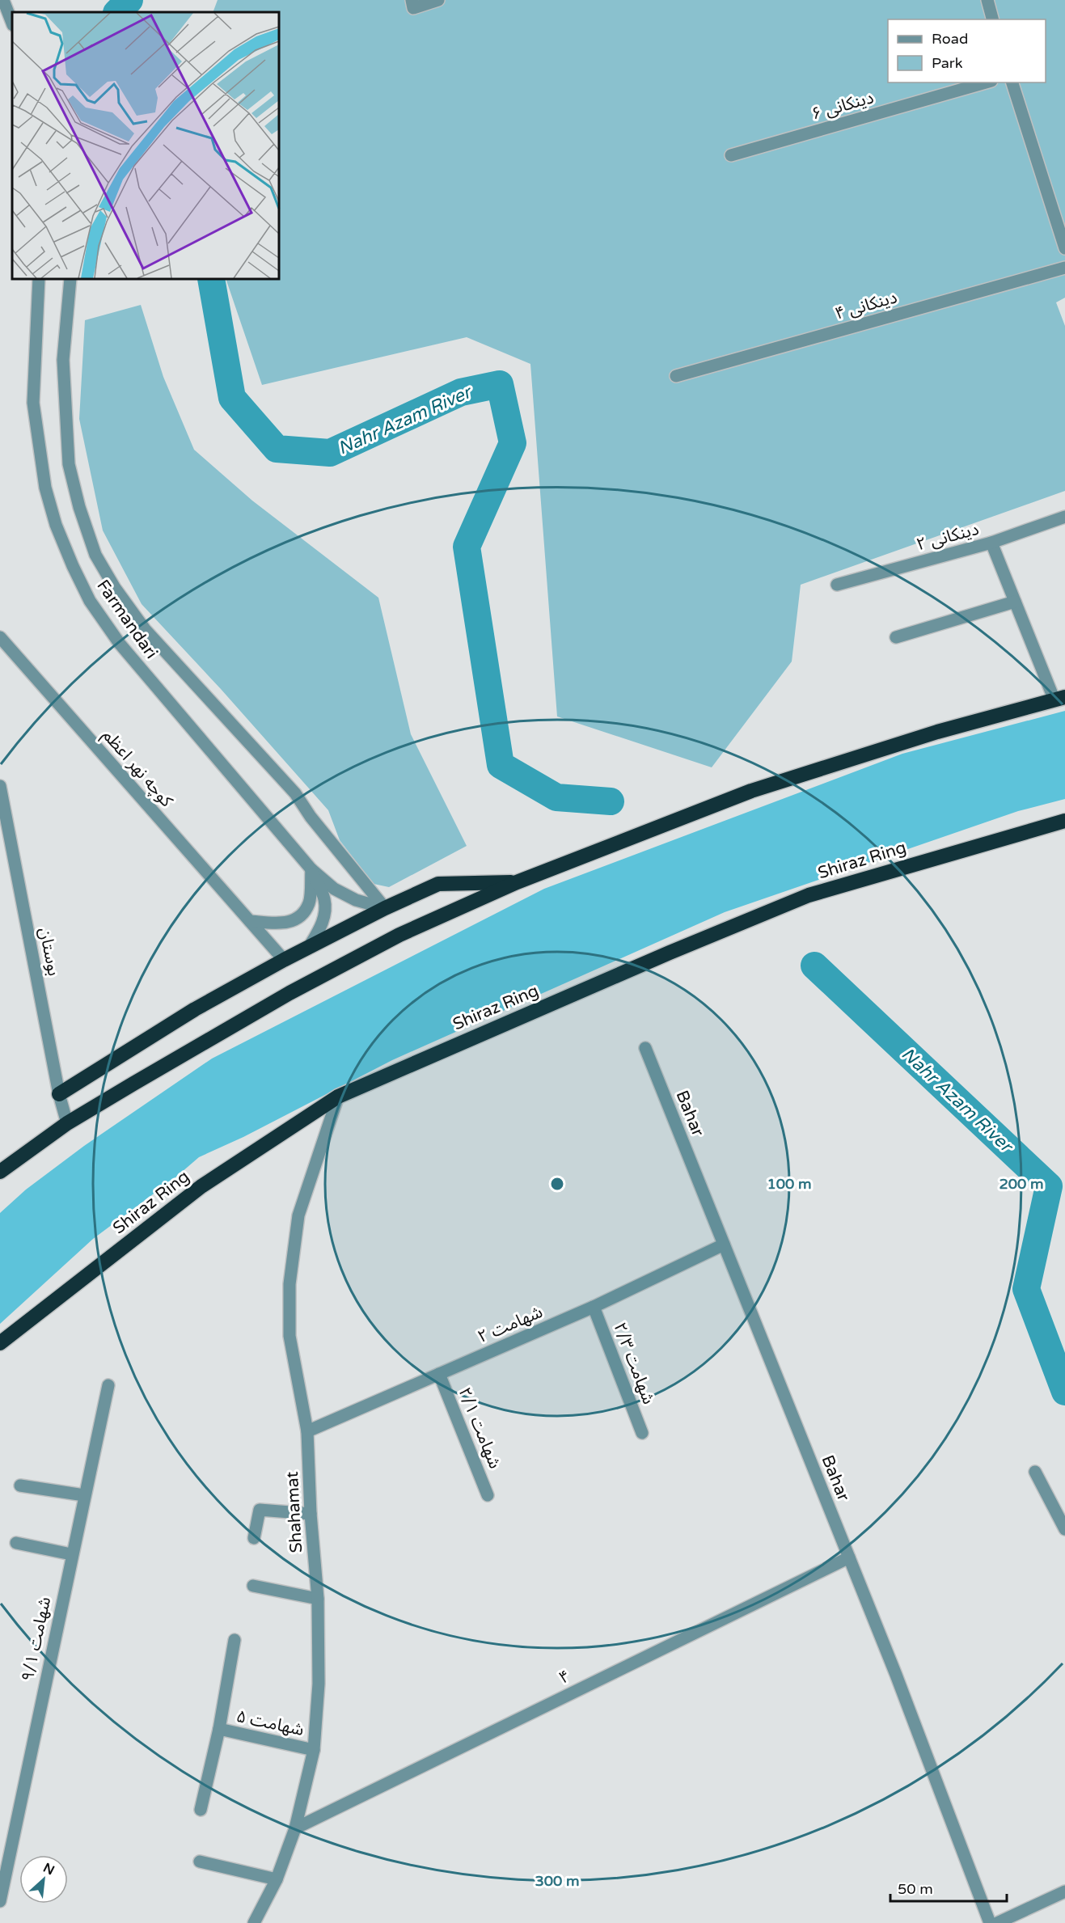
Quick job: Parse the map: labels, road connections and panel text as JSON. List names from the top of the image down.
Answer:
{
  "streets": {
    "highway": ["Shiraz Ring"],
    "street": [
      "۶ دینکانی",
      "۴ دینکانی",
      "۲ دینکانی",
      "Farmandari",
      "کوچه نهر اعظم",
      "بوستان",
      "Bahar",
      "۲ شهامت",
      "۲/۳ شهامت",
      "۲/۱ شهامت",
      "Shahamat",
      "۹/۱ شهامت",
      "۴",
      "۵ شهامت"
    ]
  },
  "crossings": [
    ["Shiraz Ring", "Shahamat"],
    ["Bahar", "۲ شهامت"],
    ["Bahar", "۴"],
    ["۲ شهامت", "۲/۳ شهامت"],
    ["۲ شهامت", "۲/۱ شهامت"],
    ["۲ شهامت", "Shahamat"],
    ["Shahamat", "۴"],
    ["Shahamat", "۵ شهامت"]
  ],
  "water": ["Nahr Azam River"],
  "legend": ["Road", "Park"],
  "scale_bar": "50 m",
  "north": "top right",
  "rings": ["100 m", "200 m", "300 m"]
}
